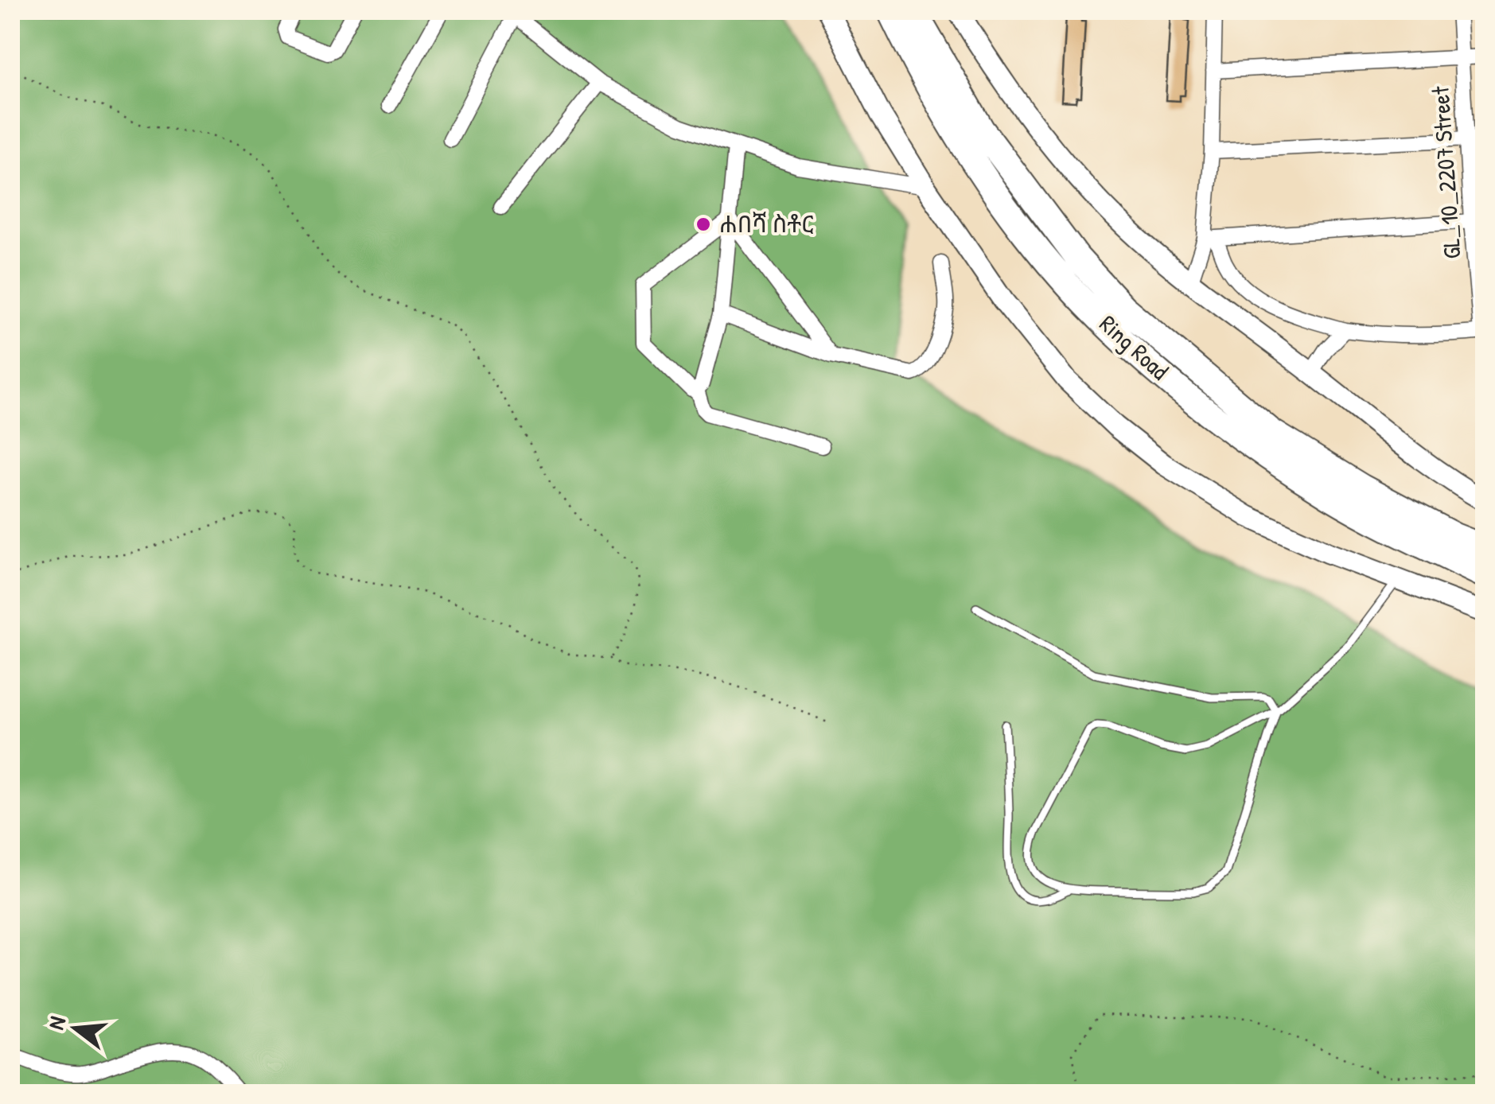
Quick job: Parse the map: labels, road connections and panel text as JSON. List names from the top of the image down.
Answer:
{
  "streets": {
    "highway": ["Ring Road"],
    "street": ["GL_10_2207 Street"]
  },
  "places": ["ሐበሻ ስቶር"],
  "north": "left"
}
